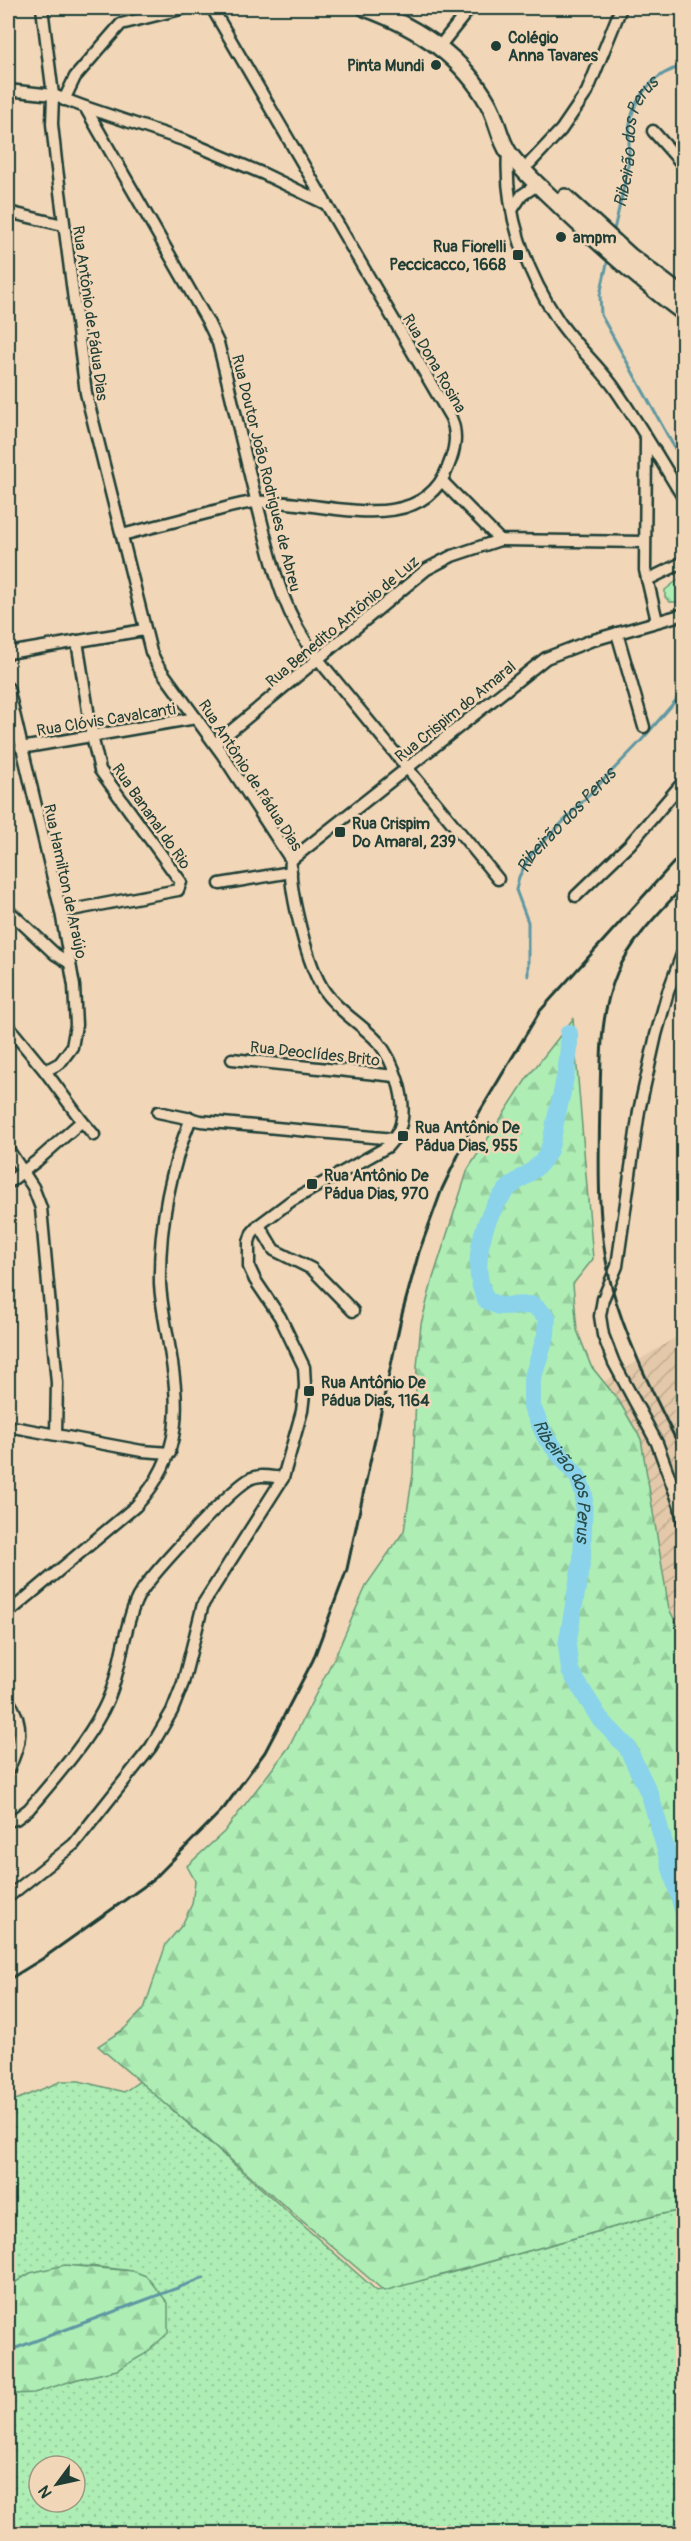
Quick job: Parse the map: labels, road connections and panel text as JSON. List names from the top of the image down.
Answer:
{
  "streets": {
    "street": [
      "Rua Antônio de Pádua Dias",
      "Rua Dona Rosina",
      "Rua Doutor João Rodrigues de Abreu",
      "Rua Benedito Antônio de Luz",
      "Rua Crispim do Amaral",
      "Rua Clóvis Cavalcanti",
      "Rua Bananal do Rio",
      "Rua Hamilton de Araújo",
      "Rua Deoclídes Brito"
    ]
  },
  "crossings": [
    ["Rua Antônio de Pádua Dias", "Rua Benedito Antônio de Luz"],
    ["Rua Antônio de Pádua Dias", "Rua Crispim do Amaral"],
    ["Rua Antônio de Pádua Dias", "Rua Clóvis Cavalcanti"],
    ["Rua Antônio de Pádua Dias", "Rua Deoclídes Brito"],
    ["Rua Doutor João Rodrigues de Abreu", "Rua Benedito Antônio de Luz"],
    ["Rua Doutor João Rodrigues de Abreu", "Rua Crispim do Amaral"],
    ["Rua Clóvis Cavalcanti", "Rua Bananal do Rio"],
    ["Rua Clóvis Cavalcanti", "Rua Hamilton de Araújo"],
    ["Rua Bananal do Rio", "Rua Hamilton de Araújo"]
  ],
  "water": ["Ribeirão dos Perus"],
  "places": {
    "other": ["Colégio Anna Tavares", "Pinta Mundi", "ampm"],
    "transit": [
      "Rua Fiorelli Peccicacco, 1668",
      "Rua Crispim Do Amaral, 239",
      "Rua Antônio De Pádua Dias, 955",
      "Rua Antônio De Pádua Dias, 970",
      "Rua Antônio De Pádua Dias, 1164"
    ]
  },
  "north": "bottom left"
}
